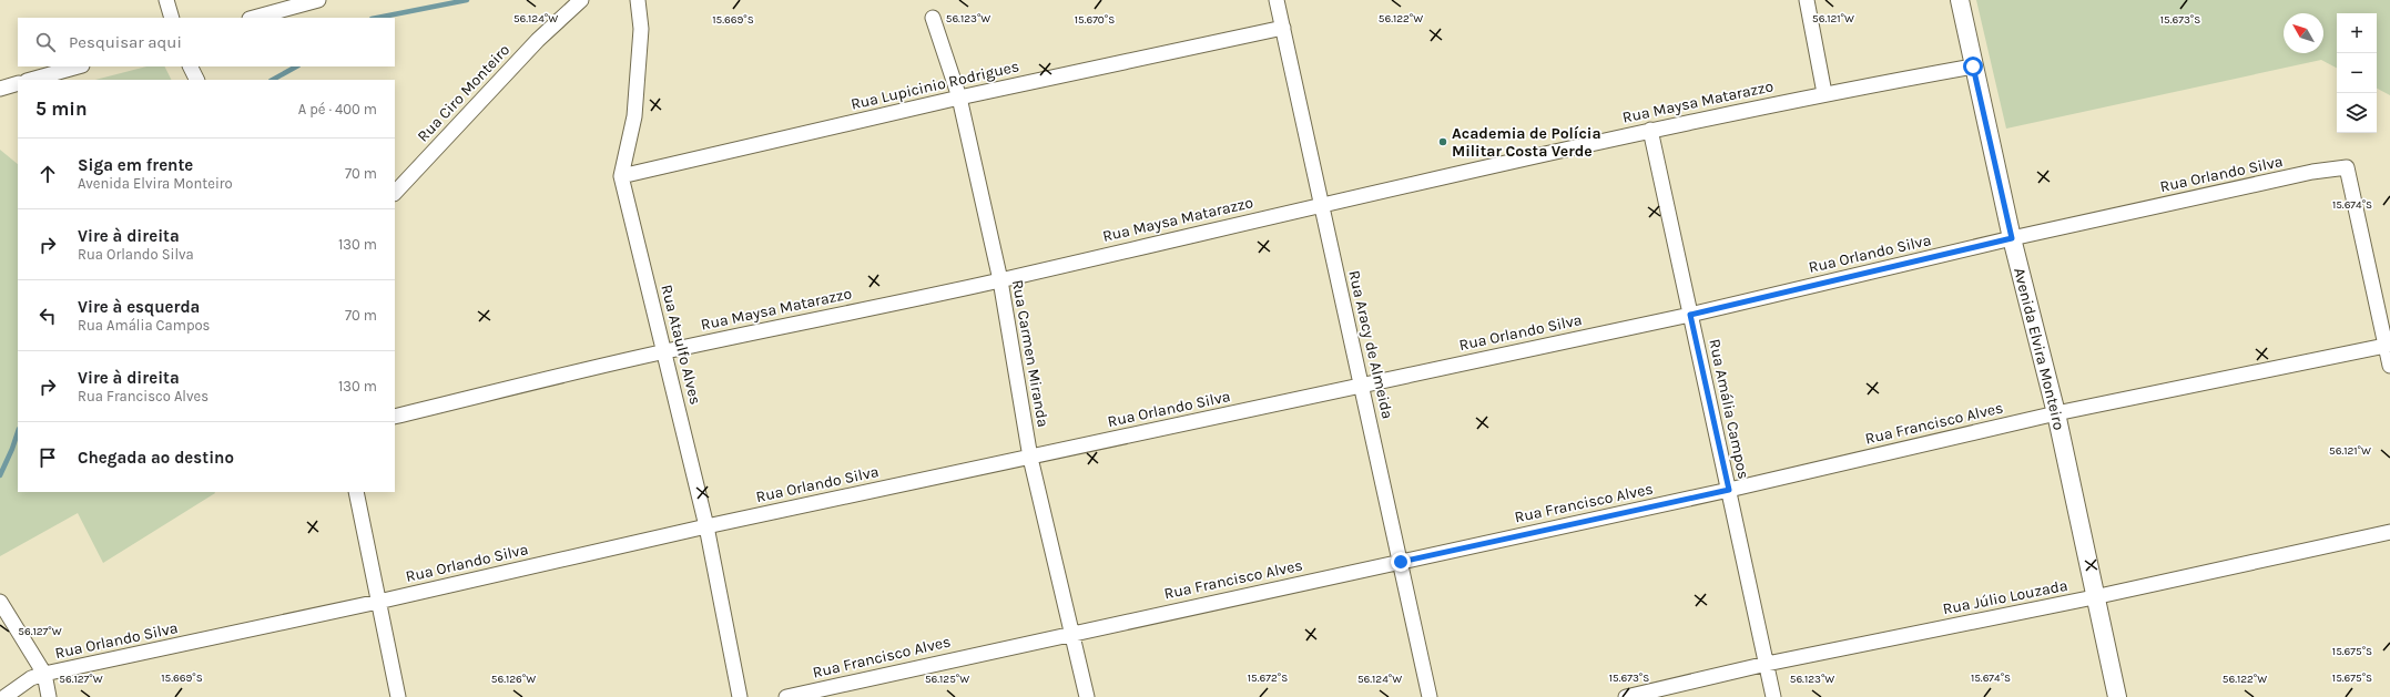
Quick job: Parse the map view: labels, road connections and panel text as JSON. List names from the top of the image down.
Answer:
{
  "streets": {
    "street": [
      "Rua Lupicinio Rodrigues",
      "Rua Ciro Monteiro",
      "Rua Maysa Matarazzo",
      "Rua Orlando Silva",
      "Rua Ataulfo Alves",
      "Rua Aracy de Almeida",
      "Avenida Elvira Monteiro",
      "Rua Carmen Miranda",
      "Rua Amália Campos",
      "Rua Francisco Alves",
      "Rua Júlio Louzada"
    ]
  },
  "crossings": [
    ["Rua Lupicinio Rodrigues", "Rua Ataulfo Alves"],
    ["Rua Lupicinio Rodrigues", "Rua Aracy de Almeida"],
    ["Rua Lupicinio Rodrigues", "Rua Carmen Miranda"],
    ["Rua Maysa Matarazzo", "Rua Ataulfo Alves"],
    ["Rua Maysa Matarazzo", "Rua Aracy de Almeida"],
    ["Rua Maysa Matarazzo", "Avenida Elvira Monteiro"],
    ["Rua Maysa Matarazzo", "Rua Carmen Miranda"],
    ["Rua Maysa Matarazzo", "Rua Amália Campos"],
    ["Rua Orlando Silva", "Rua Ataulfo Alves"],
    ["Rua Orlando Silva", "Rua Aracy de Almeida"],
    ["Rua Orlando Silva", "Avenida Elvira Monteiro"],
    ["Rua Orlando Silva", "Rua Carmen Miranda"],
    ["Rua Orlando Silva", "Rua Amália Campos"],
    ["Rua Orlando Silva", "Rua Francisco Alves"],
    ["Rua Aracy de Almeida", "Rua Francisco Alves"],
    ["Avenida Elvira Monteiro", "Rua Francisco Alves"],
    ["Avenida Elvira Monteiro", "Rua Júlio Louzada"],
    ["Rua Carmen Miranda", "Rua Francisco Alves"],
    ["Rua Amália Campos", "Rua Francisco Alves"],
    ["Rua Amália Campos", "Rua Júlio Louzada"]
  ],
  "places": ["Academia de Polícia Militar Costa Verde"],
  "north": "top left",
  "page": {
    "map_buttons": ["+", "−"],
    "search": "Pesquisar aqui",
    "heading": ["5 min", "A pé · 400 m"],
    "list": [
      ["Siga em frente", "Avenida Elvira Monteiro", "70 m"],
      ["Vire à direita", "Rua Orlando Silva", "130 m"],
      ["Vire à esquerda", "Rua Amália Campos", "70 m"],
      ["Vire à direita", "Rua Francisco Alves", "130 m"],
      "Chegada ao destino"
    ]
  },
  "coordinates": [
    "56.123°W",
    "56.124°W",
    "56.122°W",
    "56.121°W",
    "15.669°S",
    "15.670°S",
    "15.673°S",
    "15.674°S",
    "56.127°W",
    "15.675°S",
    "15.672°S",
    "56.126°W",
    "56.125°W"
  ]
}
